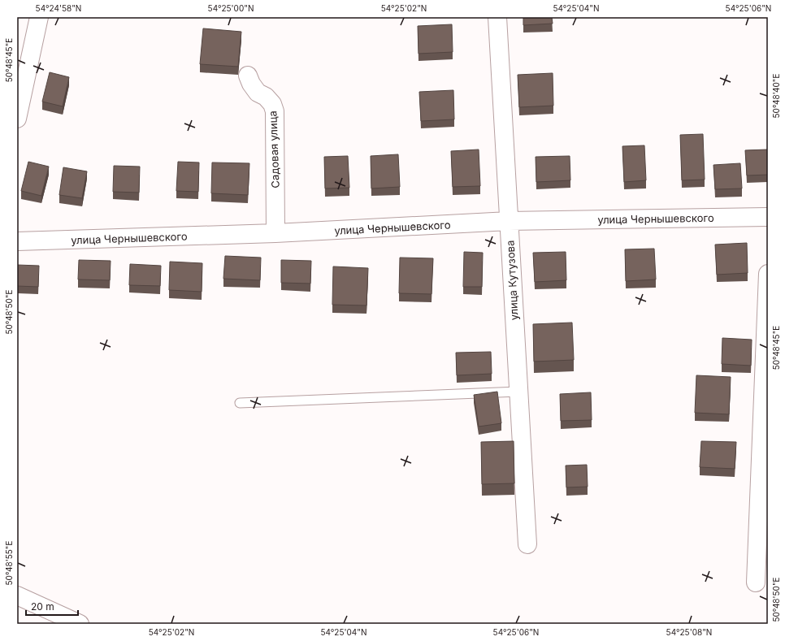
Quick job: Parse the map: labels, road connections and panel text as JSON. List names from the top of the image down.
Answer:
{
  "streets": {
    "street": ["Садовая улица", "улица Чернышевского", "улица Кутузова"]
  },
  "crossings": [
    ["Садовая улица", "улица Чернышевского"],
    ["улица Чернышевского", "улица Кутузова"]
  ],
  "scale_bar": "20 m",
  "coordinates": [
    "54°24'58\"N",
    "54°25'00\"N",
    "54°25'02\"N",
    "54°25'04\"N",
    "54°25'06\"N",
    "50°48'45\"E",
    "50°48'40\"E",
    "50°48'50\"E",
    "50°48'55\"E",
    "54°25'08\"N"
  ]
}
